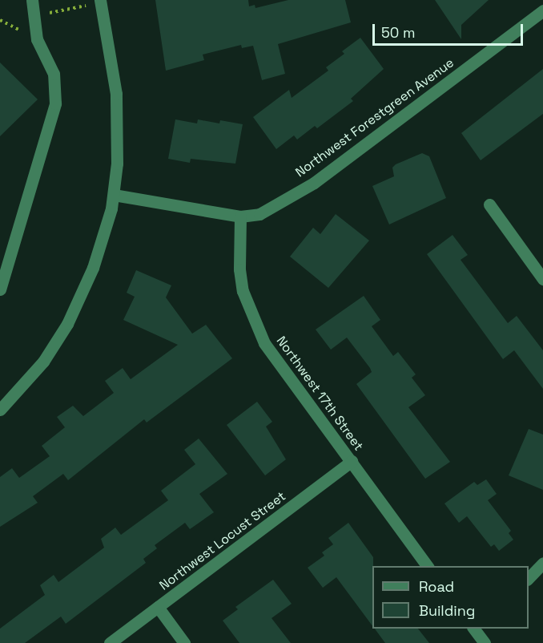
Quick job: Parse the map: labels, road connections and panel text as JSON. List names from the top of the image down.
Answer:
{
  "streets": {
    "street": ["Northwest Forestgreen Avenue", "Northwest 17th Street", "Northwest Locust Street"]
  },
  "crossings": [
    ["Northwest Forestgreen Avenue", "Northwest 17th Street"],
    ["Northwest 17th Street", "Northwest Locust Street"]
  ],
  "legend": ["Road", "Building"],
  "scale_bar": "50 m"
}
